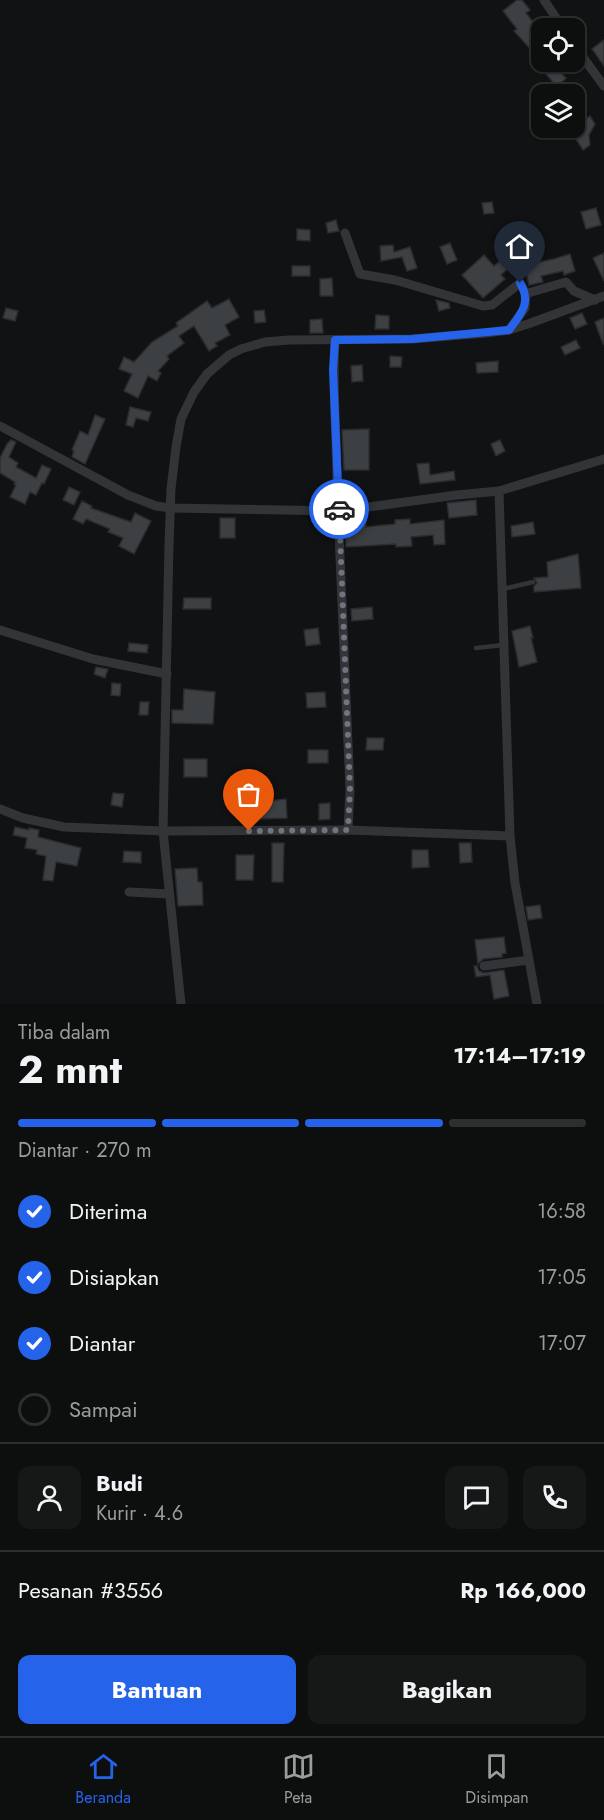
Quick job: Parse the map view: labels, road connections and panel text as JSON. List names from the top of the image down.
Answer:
{
  "page": {
    "heading": ["2 mnt", "Tiba dalam", "17:14–17:19"],
    "panel": [
      "Budi",
      "Kurir · 4.6",
      "Pesanan #3556",
      "Rp 166,000"
    ],
    "bar": "Diantar · 270 m",
    "list": [
      ["Diterima", "16:58"],
      ["Disiapkan", "17:05"],
      ["Diantar", "17:07"],
      "Sampai"
    ],
    "buttons": ["Bantuan", "Bagikan"],
    "tabs": ["Beranda", "Peta", "Disimpan"]
  }
}
